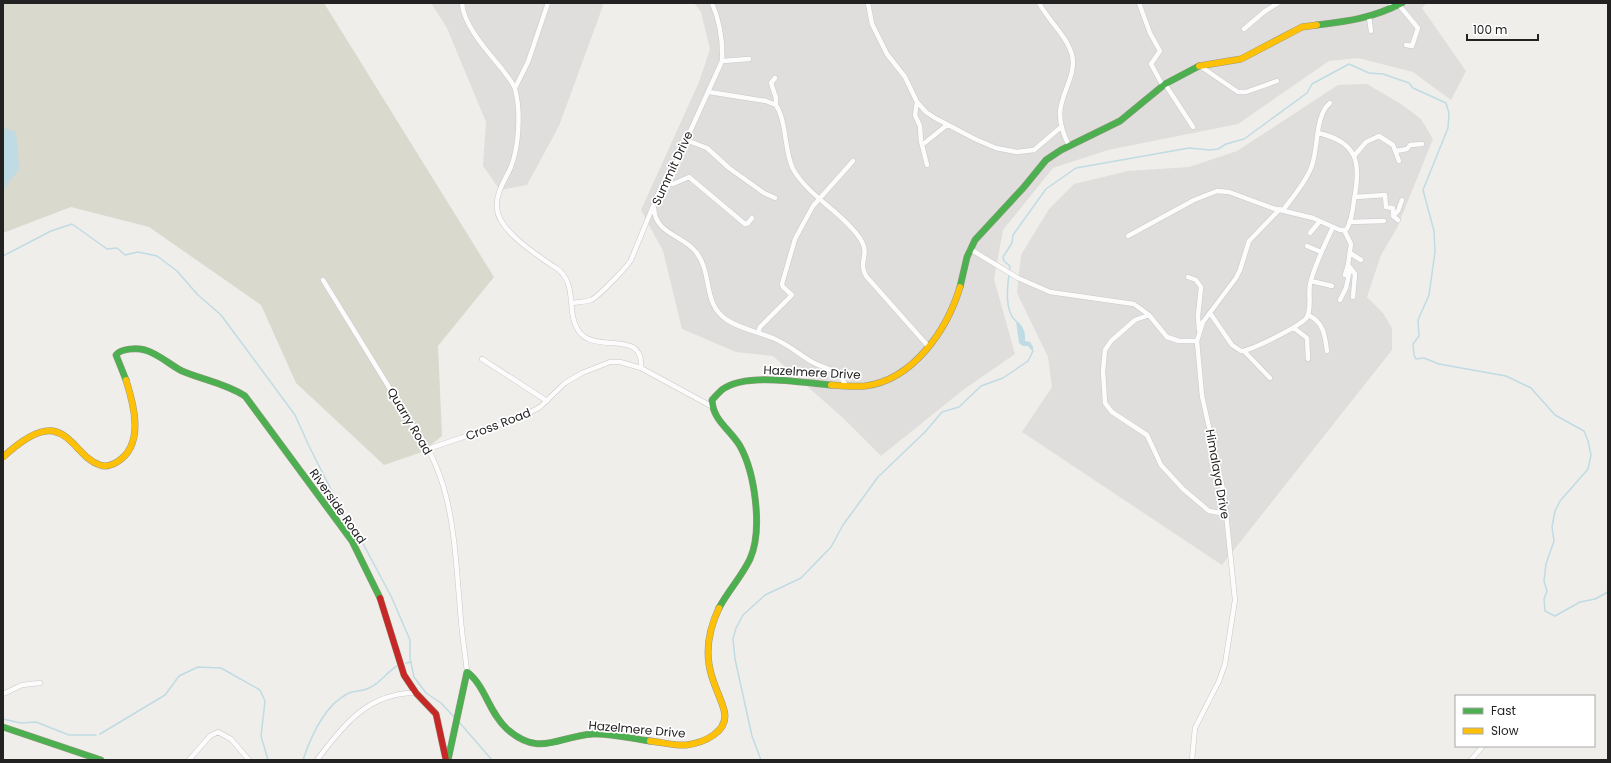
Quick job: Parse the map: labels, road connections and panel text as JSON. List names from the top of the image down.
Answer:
{
  "streets": {
    "street": [
      "Summit Drive",
      "Hazelmere Drive",
      "Quarry Road",
      "Cross Road",
      "Himalaya Drive",
      "Riverside Road"
    ]
  },
  "crossings": [
    ["Hazelmere Drive", "Quarry Road"],
    ["Hazelmere Drive", "Cross Road"],
    ["Quarry Road", "Cross Road"]
  ],
  "legend": ["Fast", "Slow"],
  "scale_bar": "100 m"
}
